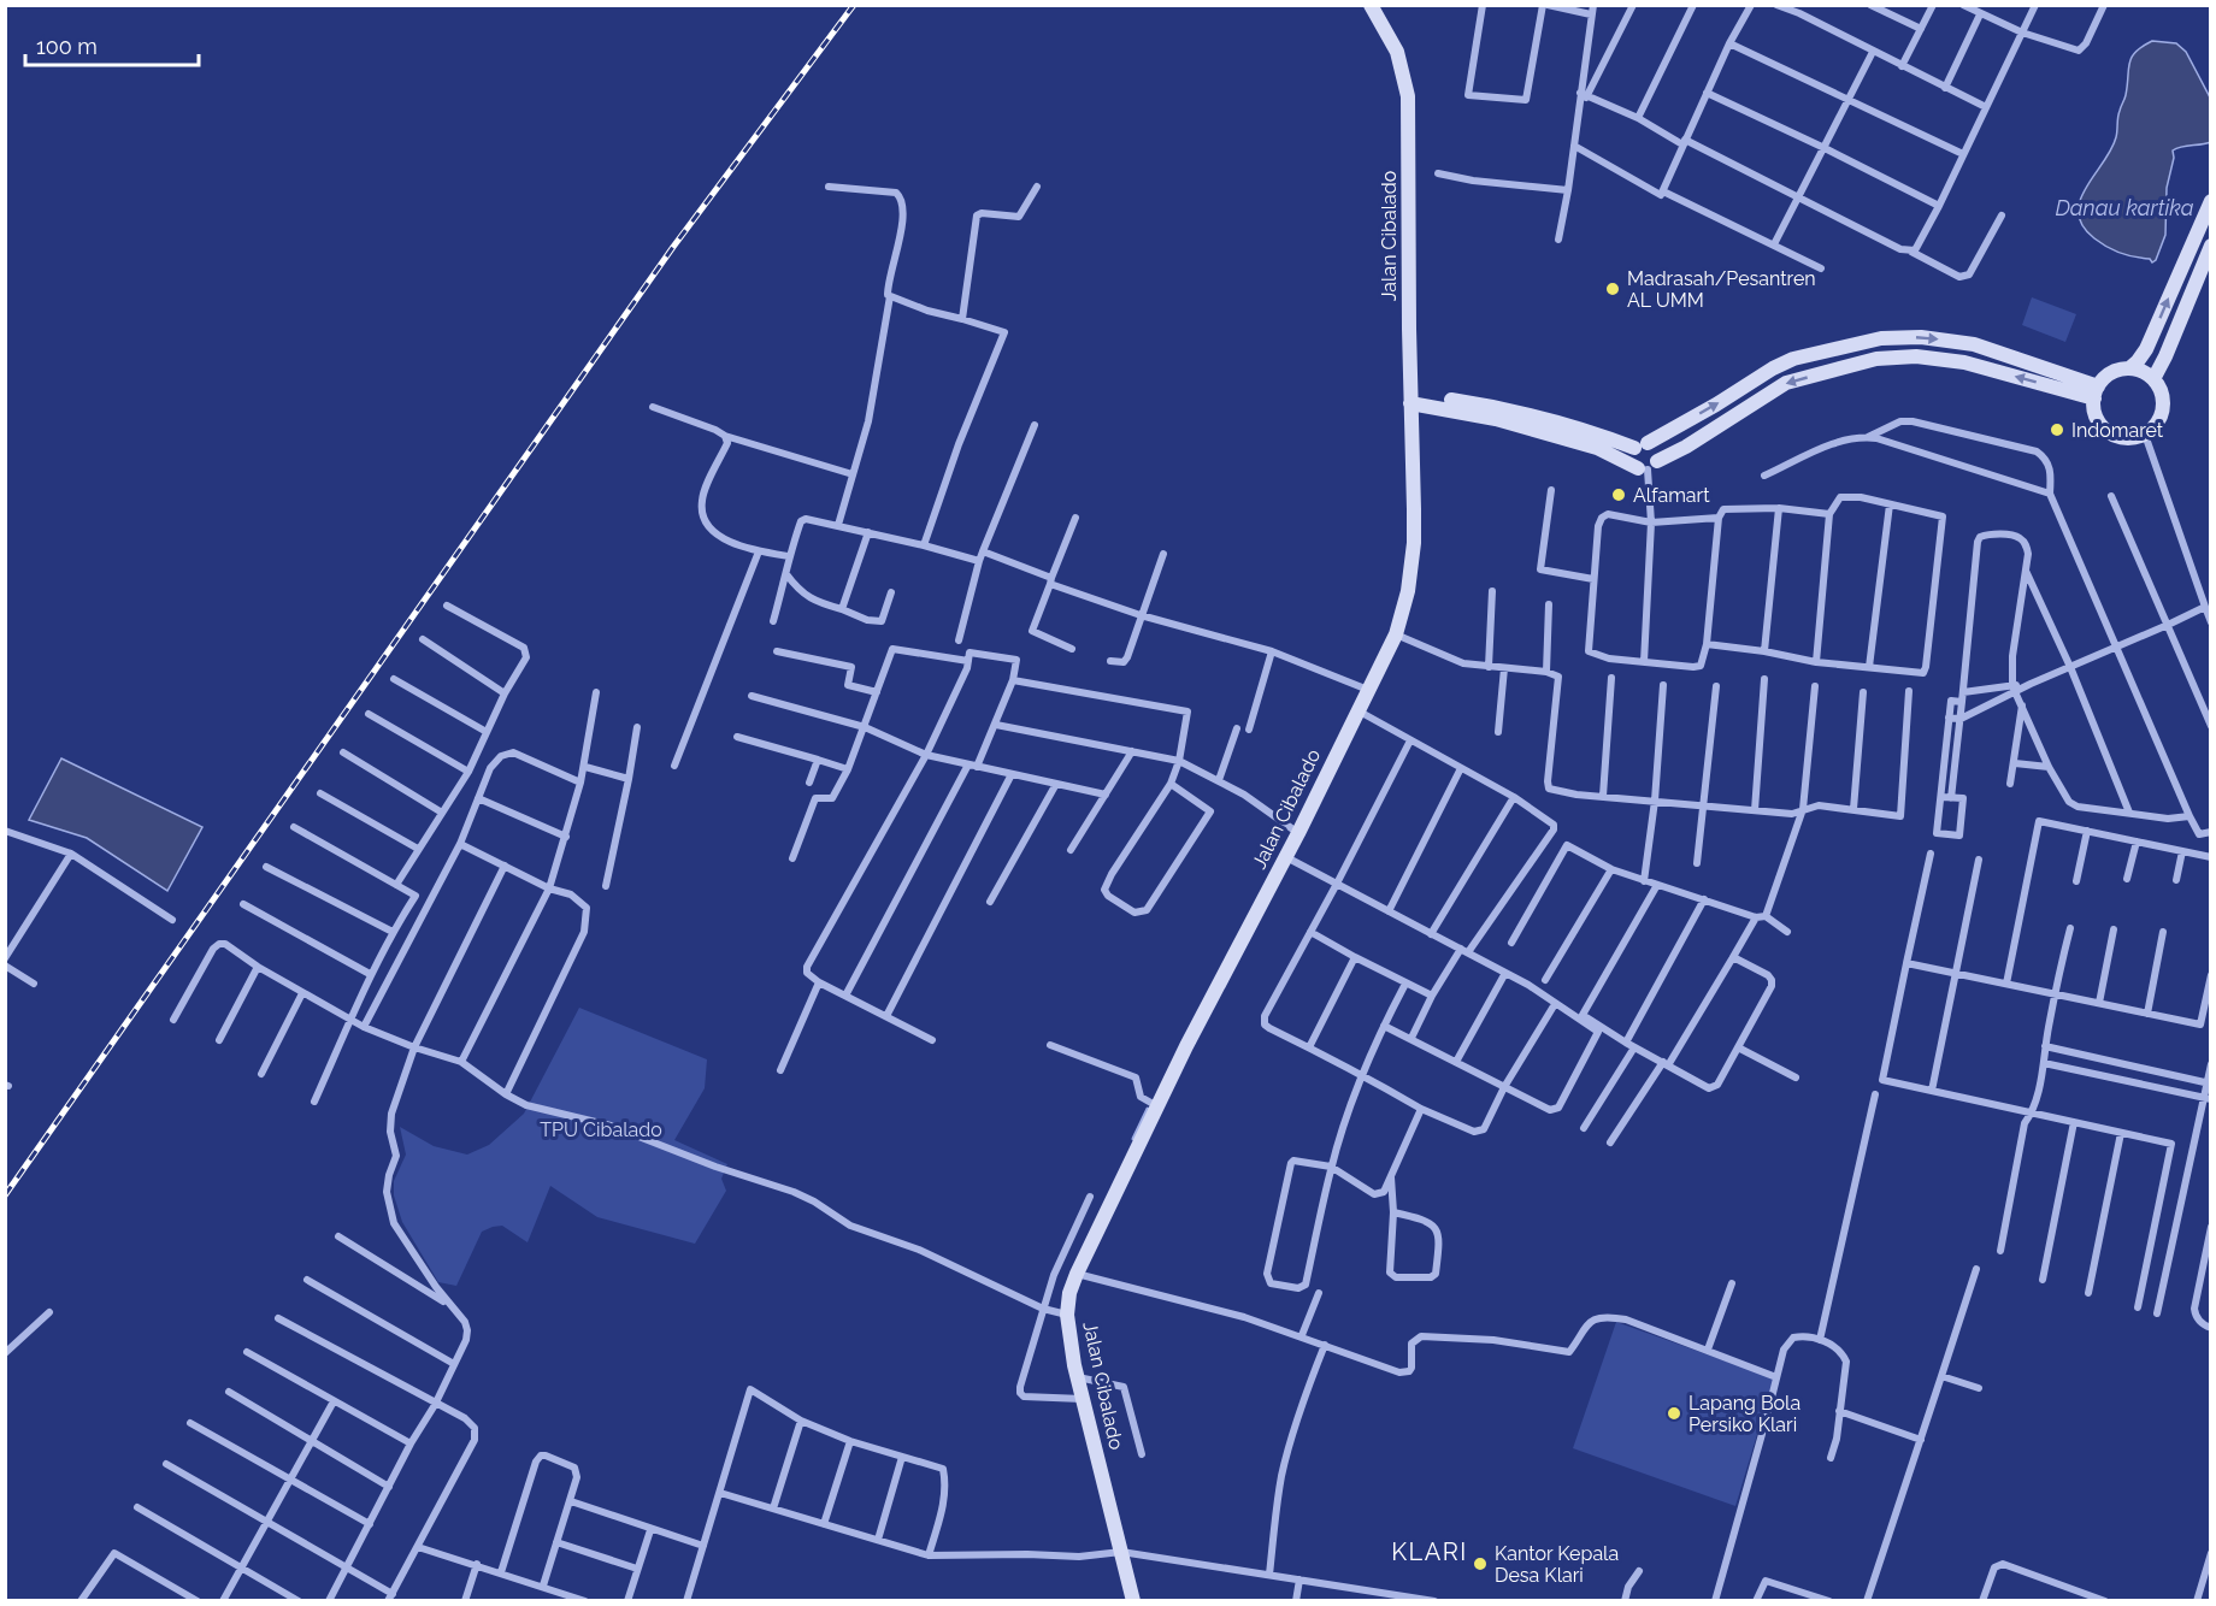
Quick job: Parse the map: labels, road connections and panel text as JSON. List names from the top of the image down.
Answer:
{
  "streets": {
    "street": ["Jalan Cibalado"]
  },
  "districts": ["KLARI"],
  "water": ["Danau kartika"],
  "parks": ["TPU Cibalado"],
  "places": [
    "Madrasah/Pesantren AL UMM",
    "Indomaret",
    "Alfamart",
    "Lapang Bola Persiko Klari",
    "Kantor Kepala Desa Klari"
  ],
  "scale_bar": "100 m"
}
